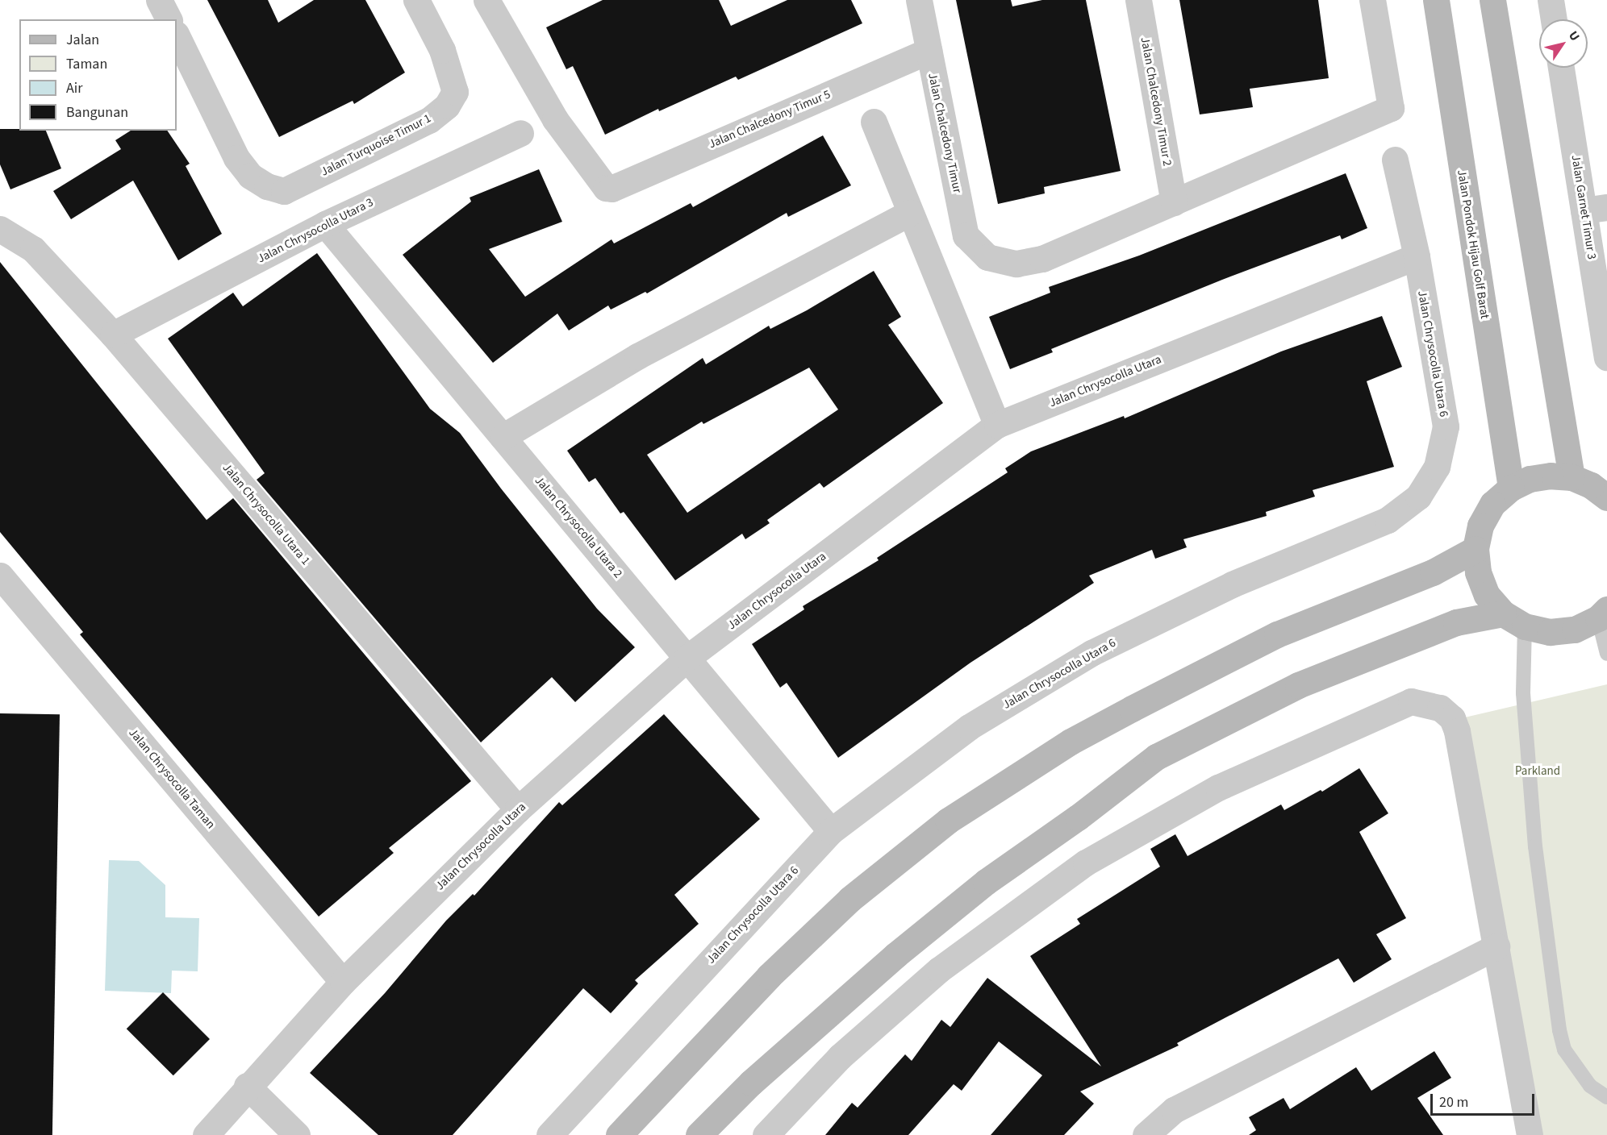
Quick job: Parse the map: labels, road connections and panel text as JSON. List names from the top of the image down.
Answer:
{
  "streets": {
    "street": [
      "Jalan Chalcedony Timur 2",
      "Jalan Chalcedony Timur 5",
      "Jalan Chalcedony Timur",
      "Jalan Turquoise Timur 1",
      "Jalan Garnet Timur 3",
      "Jalan Chrysocolla Utara 3",
      "Jalan Pondok Hijau Golf Barat",
      "Jalan Chrysocolla Utara 6",
      "Jalan Chrysocolla Utara",
      "Jalan Chrysocolla Utara 1",
      "Jalan Chrysocolla Utara 2",
      "Jalan Chrysocolla Taman"
    ]
  },
  "crossings": [
    ["Jalan Chalcedony Timur 2", "Jalan Chalcedony Timur"],
    ["Jalan Chalcedony Timur 5", "Jalan Chalcedony Timur"],
    ["Jalan Chrysocolla Utara 3", "Jalan Chrysocolla Utara 1"],
    ["Jalan Chrysocolla Utara 3", "Jalan Chrysocolla Utara 2"],
    ["Jalan Chrysocolla Utara 6", "Jalan Chrysocolla Utara"],
    ["Jalan Chrysocolla Utara 6", "Jalan Chrysocolla Utara 2"],
    ["Jalan Chrysocolla Utara", "Jalan Chrysocolla Utara 1"],
    ["Jalan Chrysocolla Utara", "Jalan Chrysocolla Utara 2"],
    ["Jalan Chrysocolla Utara", "Jalan Chrysocolla Taman"]
  ],
  "parks": ["Parkland"],
  "legend": [
    "Jalan",
    "Taman",
    "Air",
    "Bangunan"
  ],
  "scale_bar": "20 m",
  "north": "top right"
}
